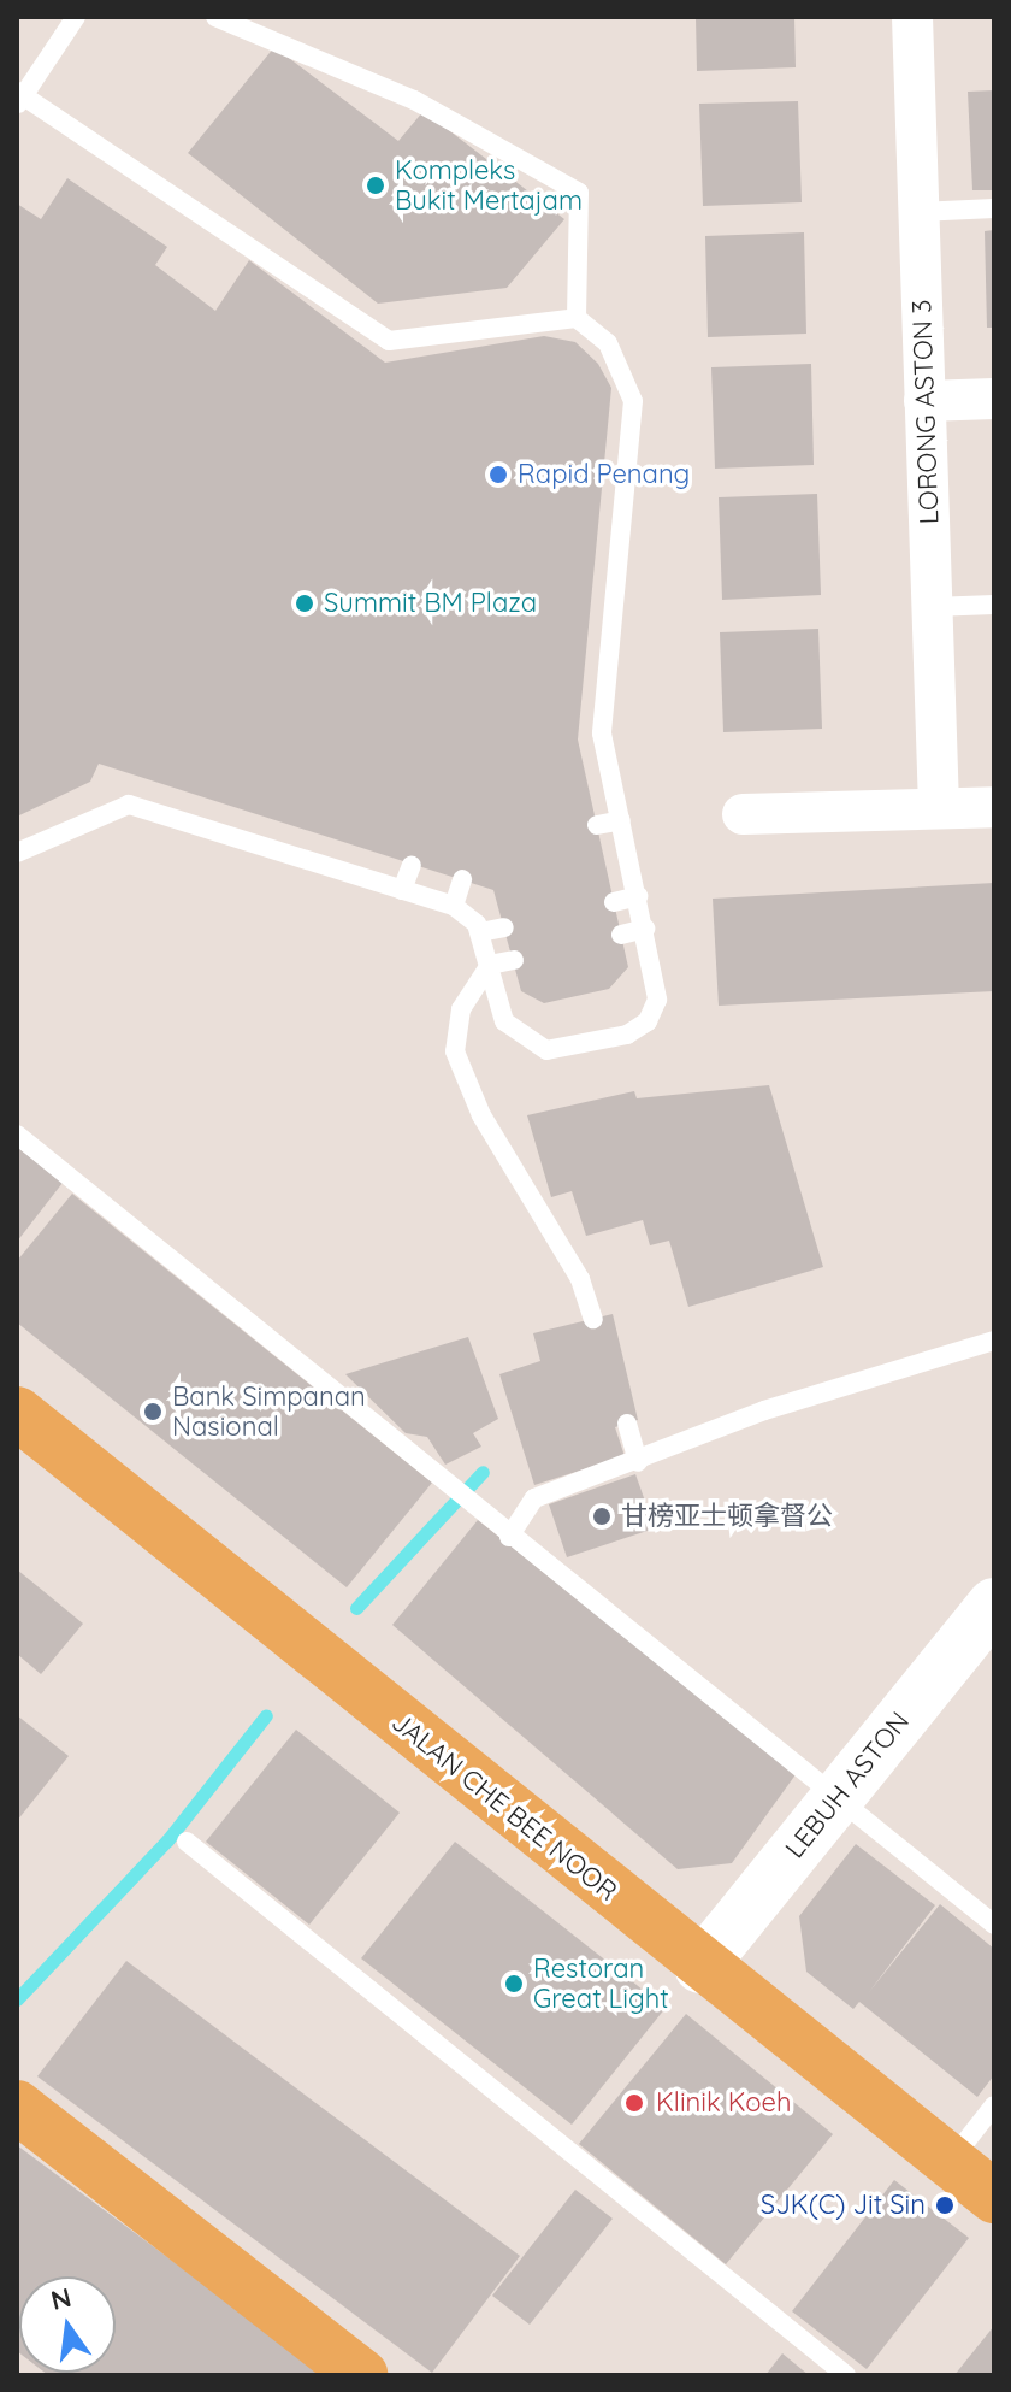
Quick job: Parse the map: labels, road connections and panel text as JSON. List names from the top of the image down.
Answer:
{
  "streets": {
    "main road": ["JALAN CHE BEE NOOR"],
    "street": ["LORONG ASTON 3", "LEBUH ASTON"]
  },
  "crossings": [
    ["LEBUH ASTON", "JALAN CHE BEE NOOR"]
  ],
  "places": [
    "Kompleks Bukit Mertajam",
    "Rapid Penang",
    "Summit BM Plaza",
    "Bank Simpanan Nasional",
    "甘榜亚士顿拿督公",
    "Restoran Great Light",
    "Klinik Koeh",
    "SJK(C) Jit Sin"
  ],
  "north": "top"
}
